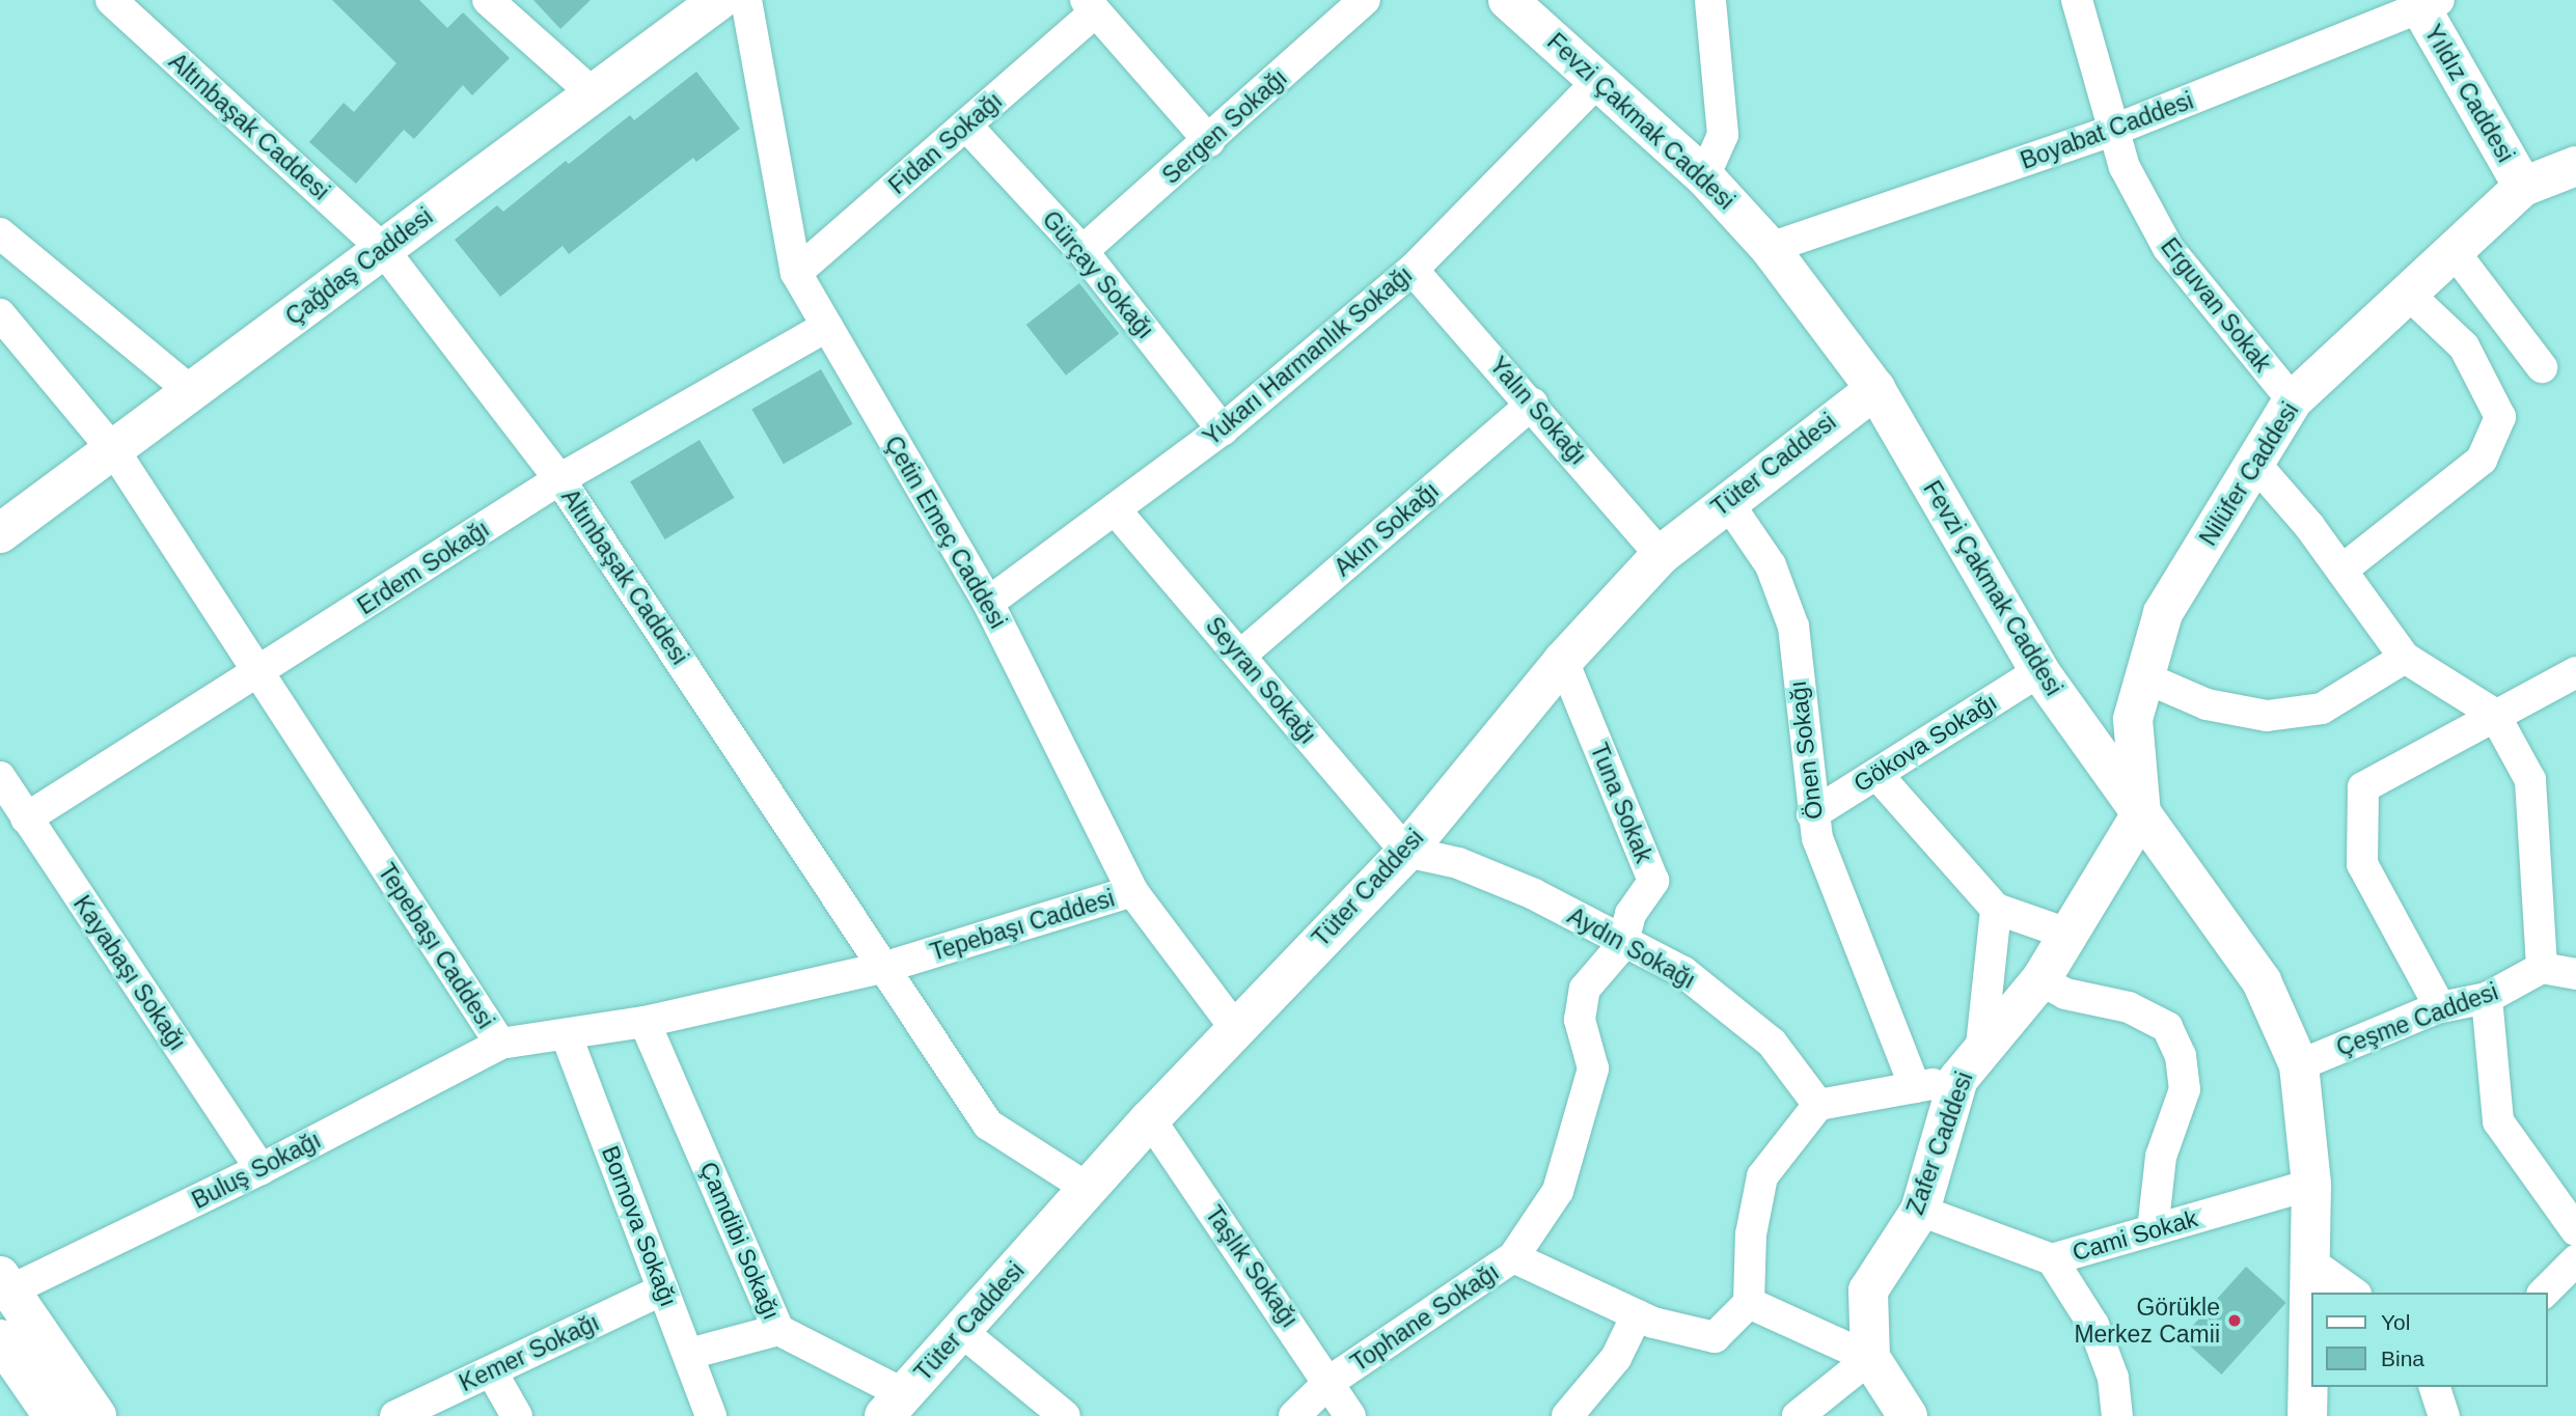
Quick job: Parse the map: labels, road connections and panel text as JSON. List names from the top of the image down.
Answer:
{
  "streets": {
    "street": [
      "Yıldız Caddesi",
      "Fevzi Çakmak Caddesi",
      "Altınbaşak Caddesi",
      "Sergen Sokağı",
      "Boyabat Caddesi",
      "Fidan Sokağı",
      "Çağdaş Caddesi",
      "Gürçay Sokağı",
      "Erguvan Sokak",
      "Yukarı Harmanlık Sokağı",
      "Yalın Sokağı",
      "Tüter Caddesi",
      "Nilüfer Caddesi",
      "Akın Sokağı",
      "Çetin Emeç Caddesi",
      "Erdem Sokağı",
      "Seyran Sokağı",
      "Gökova Sokağı",
      "Önen Sokağı",
      "Tuna Sokak",
      "Tepebaşı Caddesi",
      "Aydın Sokağı",
      "Kayabaşı Sokağı",
      "Çeşme Caddesi",
      "Zafer Caddesi",
      "Buluş Sokağı",
      "Bornova Sokağı",
      "Cami Sokak",
      "Çamdibi Sokağı",
      "Taşlık Sokağı",
      "Tophane Sokağı",
      "Kemer Sokağı"
    ]
  },
  "crossings": [
    ["Yıldız Caddesi", "Boyabat Caddesi"],
    ["Yıldız Caddesi", "Nilüfer Caddesi"],
    ["Fevzi Çakmak Caddesi", "Boyabat Caddesi"],
    ["Fevzi Çakmak Caddesi", "Yukarı Harmanlık Sokağı"],
    ["Fevzi Çakmak Caddesi", "Tüter Caddesi"],
    ["Fevzi Çakmak Caddesi", "Nilüfer Caddesi"],
    ["Fevzi Çakmak Caddesi", "Gökova Sokağı"],
    ["Fevzi Çakmak Caddesi", "Çeşme Caddesi"],
    ["Fevzi Çakmak Caddesi", "Zafer Caddesi"],
    ["Fevzi Çakmak Caddesi", "Cami Sokak"],
    ["Altınbaşak Caddesi", "Çağdaş Caddesi"],
    ["Altınbaşak Caddesi", "Tüter Caddesi"],
    ["Altınbaşak Caddesi", "Erdem Sokağı"],
    ["Altınbaşak Caddesi", "Tepebaşı Caddesi"],
    ["Sergen Sokağı", "Gürçay Sokağı"],
    ["Boyabat Caddesi", "Erguvan Sokak"],
    ["Fidan Sokağı", "Gürçay Sokağı"],
    ["Fidan Sokağı", "Çetin Emeç Caddesi"],
    ["Çağdaş Caddesi", "Tepebaşı Caddesi"],
    ["Gürçay Sokağı", "Yukarı Harmanlık Sokağı"],
    ["Erguvan Sokak", "Nilüfer Caddesi"],
    ["Yukarı Harmanlık Sokağı", "Yalın Sokağı"],
    ["Yukarı Harmanlık Sokağı", "Çetin Emeç Caddesi"],
    ["Yukarı Harmanlık Sokağı", "Seyran Sokağı"],
    ["Yalın Sokağı", "Tüter Caddesi"],
    ["Yalın Sokağı", "Akın Sokağı"],
    ["Tüter Caddesi", "Çetin Emeç Caddesi"],
    ["Tüter Caddesi", "Seyran Sokağı"],
    ["Tüter Caddesi", "Önen Sokağı"],
    ["Tüter Caddesi", "Tuna Sokak"],
    ["Tüter Caddesi", "Aydın Sokağı"],
    ["Tüter Caddesi", "Çamdibi Sokağı"],
    ["Tüter Caddesi", "Taşlık Sokağı"],
    ["Nilüfer Caddesi", "Zafer Caddesi"],
    ["Akın Sokağı", "Seyran Sokağı"],
    ["Çetin Emeç Caddesi", "Erdem Sokağı"],
    ["Çetin Emeç Caddesi", "Tepebaşı Caddesi"],
    ["Erdem Sokağı", "Tepebaşı Caddesi"],
    ["Erdem Sokağı", "Kayabaşı Sokağı"],
    ["Seyran Sokağı", "Aydın Sokağı"],
    ["Gökova Sokağı", "Önen Sokağı"],
    ["Tuna Sokak", "Aydın Sokağı"],
    ["Tuna Sokak", "Tophane Sokağı"],
    ["Tepebaşı Caddesi", "Buluş Sokağı"],
    ["Tepebaşı Caddesi", "Bornova Sokağı"],
    ["Tepebaşı Caddesi", "Çamdibi Sokağı"],
    ["Kayabaşı Sokağı", "Buluş Sokağı"],
    ["Zafer Caddesi", "Cami Sokak"],
    ["Bornova Sokağı", "Kemer Sokağı"],
    ["Taşlık Sokağı", "Tophane Sokağı"]
  ],
  "places": ["Görükle Merkez Camii"],
  "legend": ["Yol", "Bina"]
}
